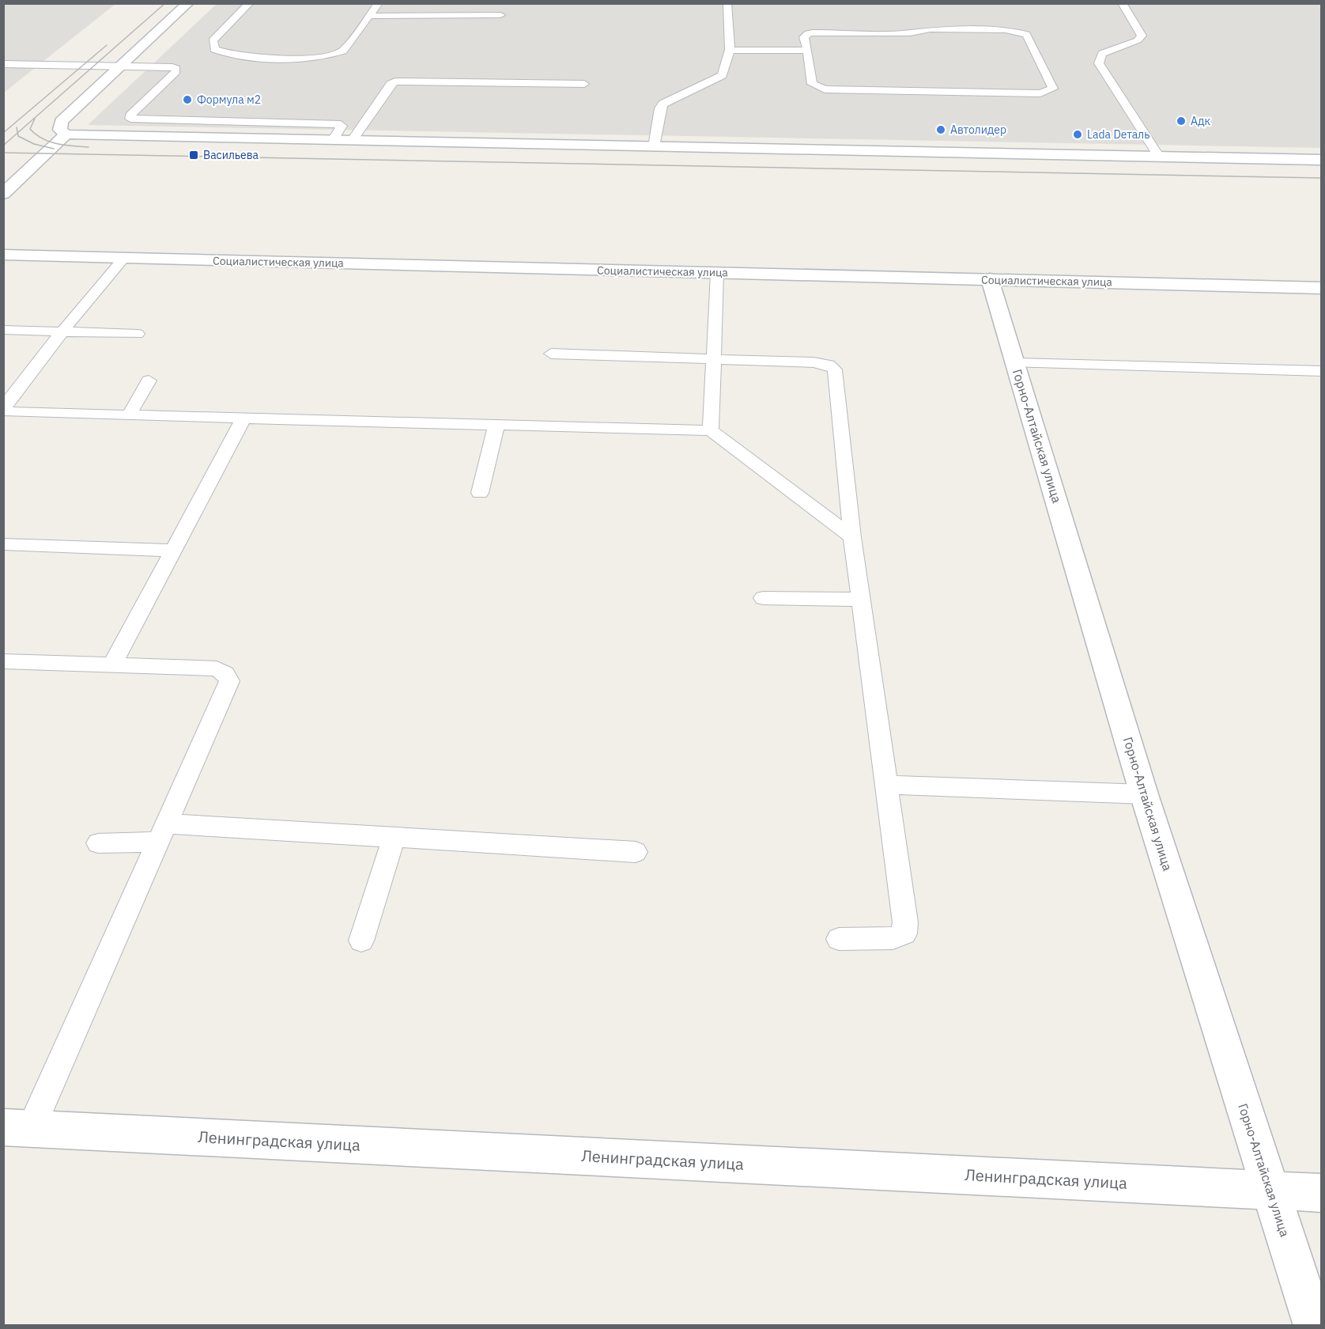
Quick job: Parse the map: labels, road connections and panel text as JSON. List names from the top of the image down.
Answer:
{
  "streets": {
    "street": ["Социалистическая улица", "Горно-Алтайская улица", "Ленинградская улица"]
  },
  "crossings": [
    ["Социалистическая улица", "Горно-Алтайская улица"],
    ["Горно-Алтайская улица", "Ленинградская улица"]
  ],
  "places": {
    "other": [
      "Формула м2",
      "Адк",
      "Автолидер",
      "Lada Dеталь"
    ],
    "transit": ["Васильева"]
  }
}
